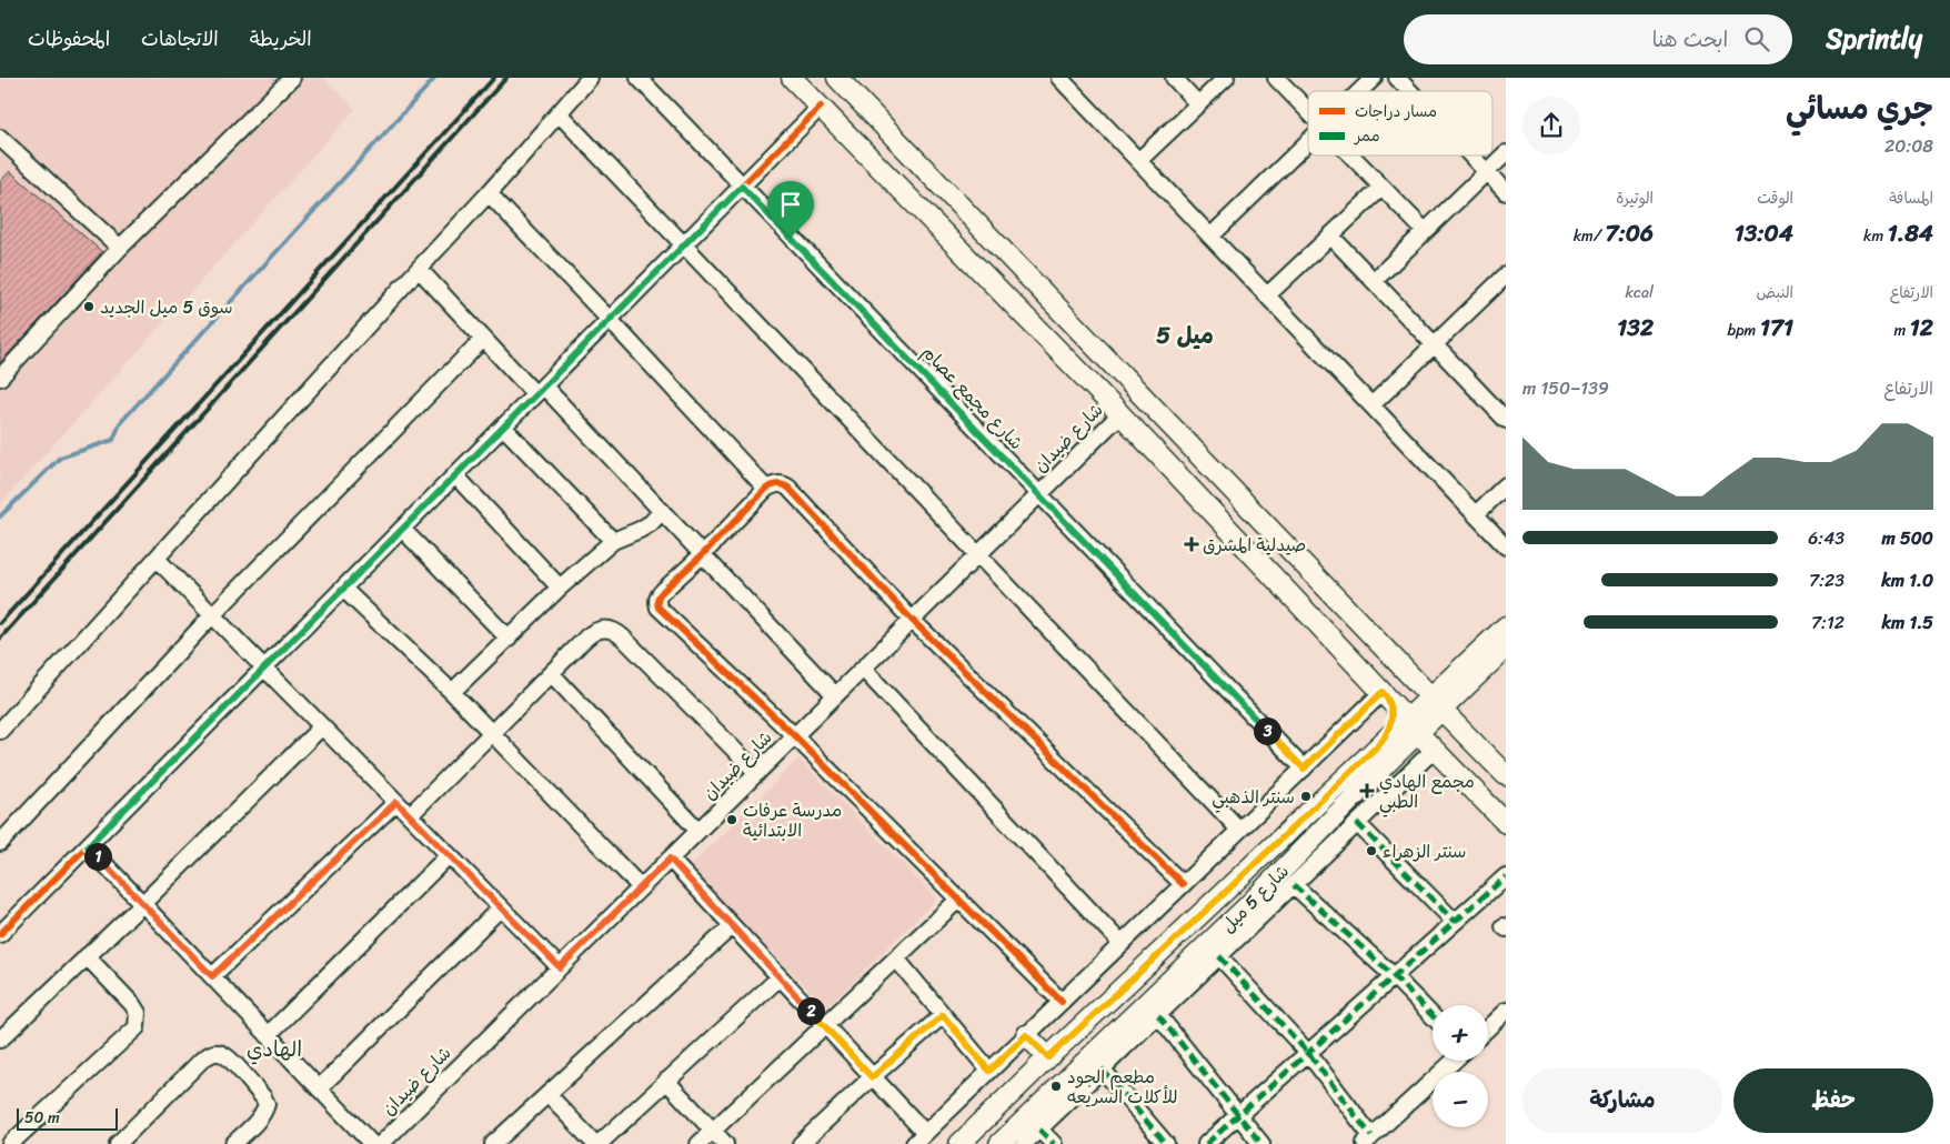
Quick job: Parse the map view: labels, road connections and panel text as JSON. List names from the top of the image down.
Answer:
{
  "streets": {
    "main road": ["شارع 5 ميل"],
    "street": ["شارع مجمع عصام", "شارع ضيدان"]
  },
  "crossings": [
    ["شارع مجمع عصام", "شارع ضيدان"]
  ],
  "districts": ["5 ميل", "الهادي"],
  "places": {
    "other": [
      "سوق 5 ميل الجديد",
      "سنتر الذهبي",
      "مدرسة عرفات الابتدائية",
      "سنتر الزهراء",
      "مطعم الجود للأكلات السريعه"
    ],
    "health": ["صيدلية المشرق", "مجمع الهادي الطبي"]
  },
  "legend": ["مسار دراجات", "ممر"],
  "scale_bar": "50 m",
  "page": {
    "header": "Sprintly",
    "search": "ابحث هنا",
    "nav": ["الخريطة", "الاتجاهات", "المحفوظات"],
    "heading": ["جري مسائي", "20:08"],
    "stats": [
      ["المسافة", "1.84 km"],
      ["الوقت", "13:04"],
      ["الوتيرة", "7:06 /km"],
      ["الارتفاع", "12 m"],
      ["النبض", "171 bpm"],
      ["kcal", "132"]
    ],
    "chart": ["الارتفاع", "139–150 m"],
    "list": [
      {
        "name": "500 m",
        "note": "6:43"
      },
      {
        "name": "1.0 km",
        "note": "7:23"
      },
      {
        "name": "1.5 km",
        "note": "7:12"
      }
    ],
    "pins": ["3", "1", "2"],
    "map_buttons": ["+", "−"],
    "buttons": ["حفظ", "مشاركة"],
    "scale": "50 m"
  }
}
